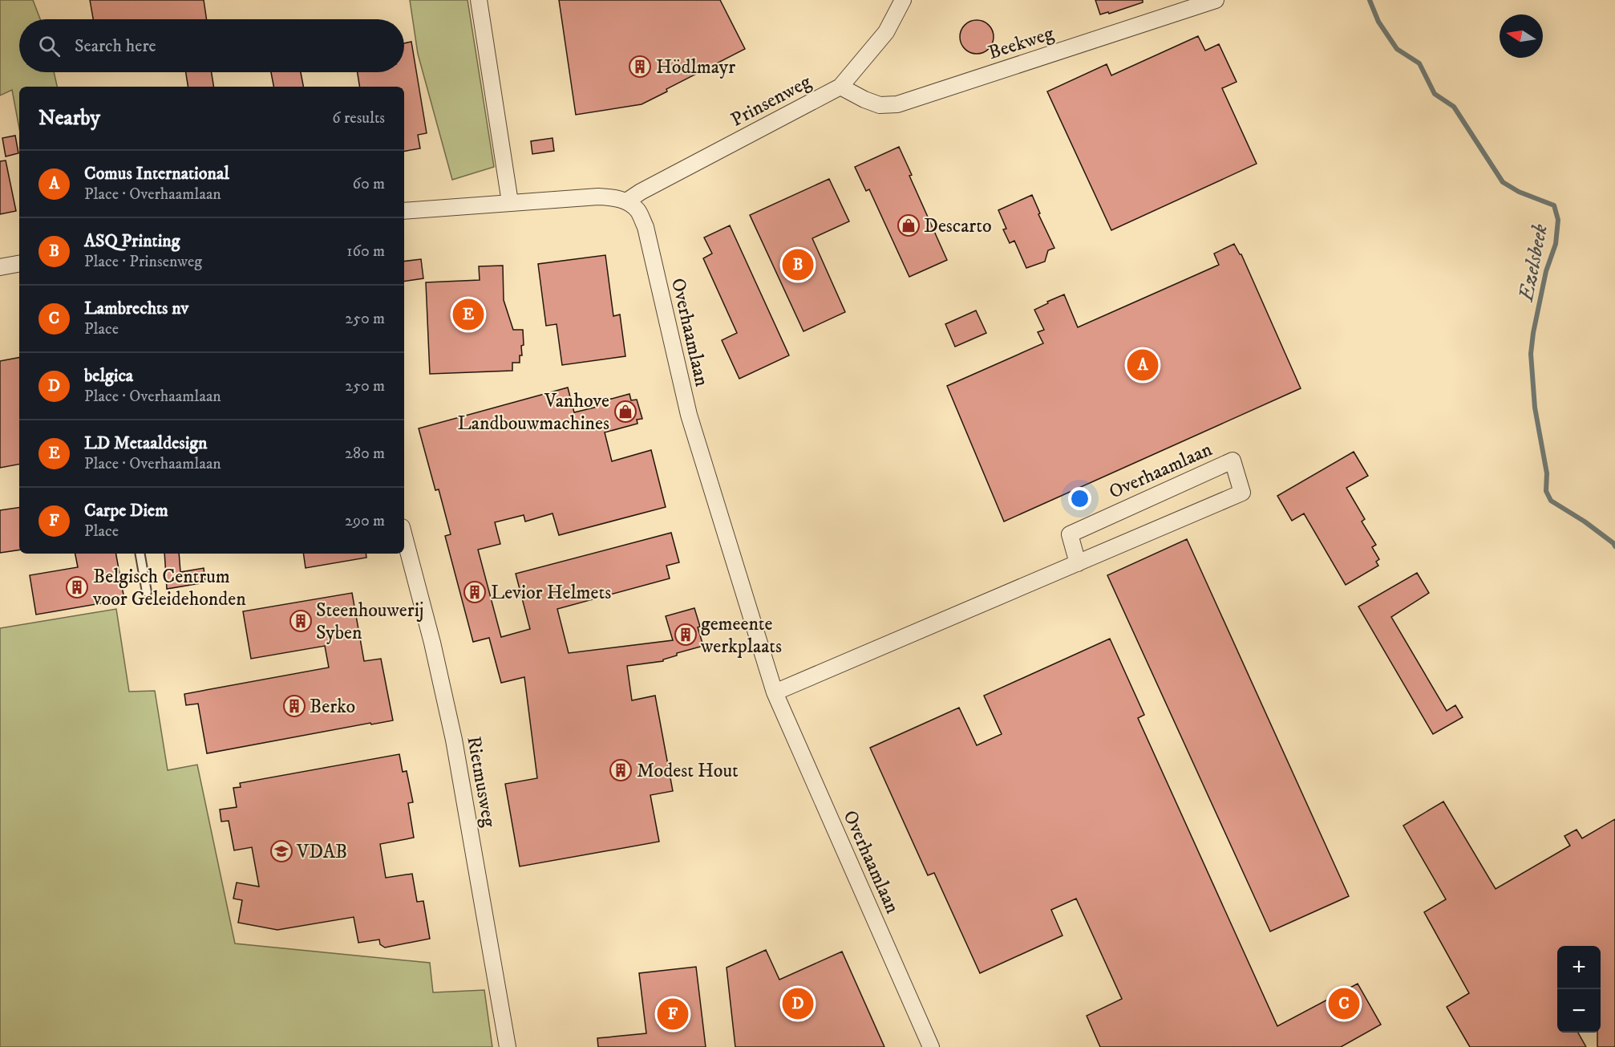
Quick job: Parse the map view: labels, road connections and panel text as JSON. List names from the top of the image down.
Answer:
{
  "streets": {
    "street": [
      "Beekweg",
      "Prinsenweg",
      "Overhaamlaan",
      "Rietmusweg"
    ]
  },
  "crossings": [
    ["Beekweg", "Prinsenweg"],
    ["Prinsenweg", "Overhaamlaan"]
  ],
  "water": ["Ezelsbeek"],
  "places": {
    "building": [
      "Hödlmayr",
      "Belgisch Centrum voor Geleidehonden",
      "Levior Helmets",
      "Steenhouwerij Syben",
      "gemeente werkplaats",
      "Berko",
      "Modest Hout"
    ],
    "shop": ["Descarto", "Vanhove Landbouwmachines"],
    "school or university": ["VDAB"]
  },
  "north": "left",
  "page": {
    "search": "Search here",
    "heading": ["Nearby", "6 results"],
    "list": [
      {
        "mark": "A",
        "name": "Comus International",
        "note": "Place · Overhaamlaan",
        "value": "60 m"
      },
      {
        "mark": "B",
        "name": "ASQ Printing",
        "note": "Place · Prinsenweg",
        "value": "160 m"
      },
      {
        "mark": "C",
        "name": "Lambrechts nv",
        "note": "Place",
        "value": "250 m"
      },
      {
        "mark": "D",
        "name": "belgica",
        "note": "Place · Overhaamlaan",
        "value": "250 m"
      },
      {
        "mark": "E",
        "name": "LD Metaaldesign",
        "note": "Place · Overhaamlaan",
        "value": "280 m"
      },
      {
        "mark": "F",
        "name": "Carpe Diem",
        "note": "Place",
        "value": "290 m"
      }
    ],
    "pins": [
      "B",
      "E",
      "A",
      "C",
      "D",
      "F"
    ],
    "map_buttons": ["+", "−"]
  }
}
